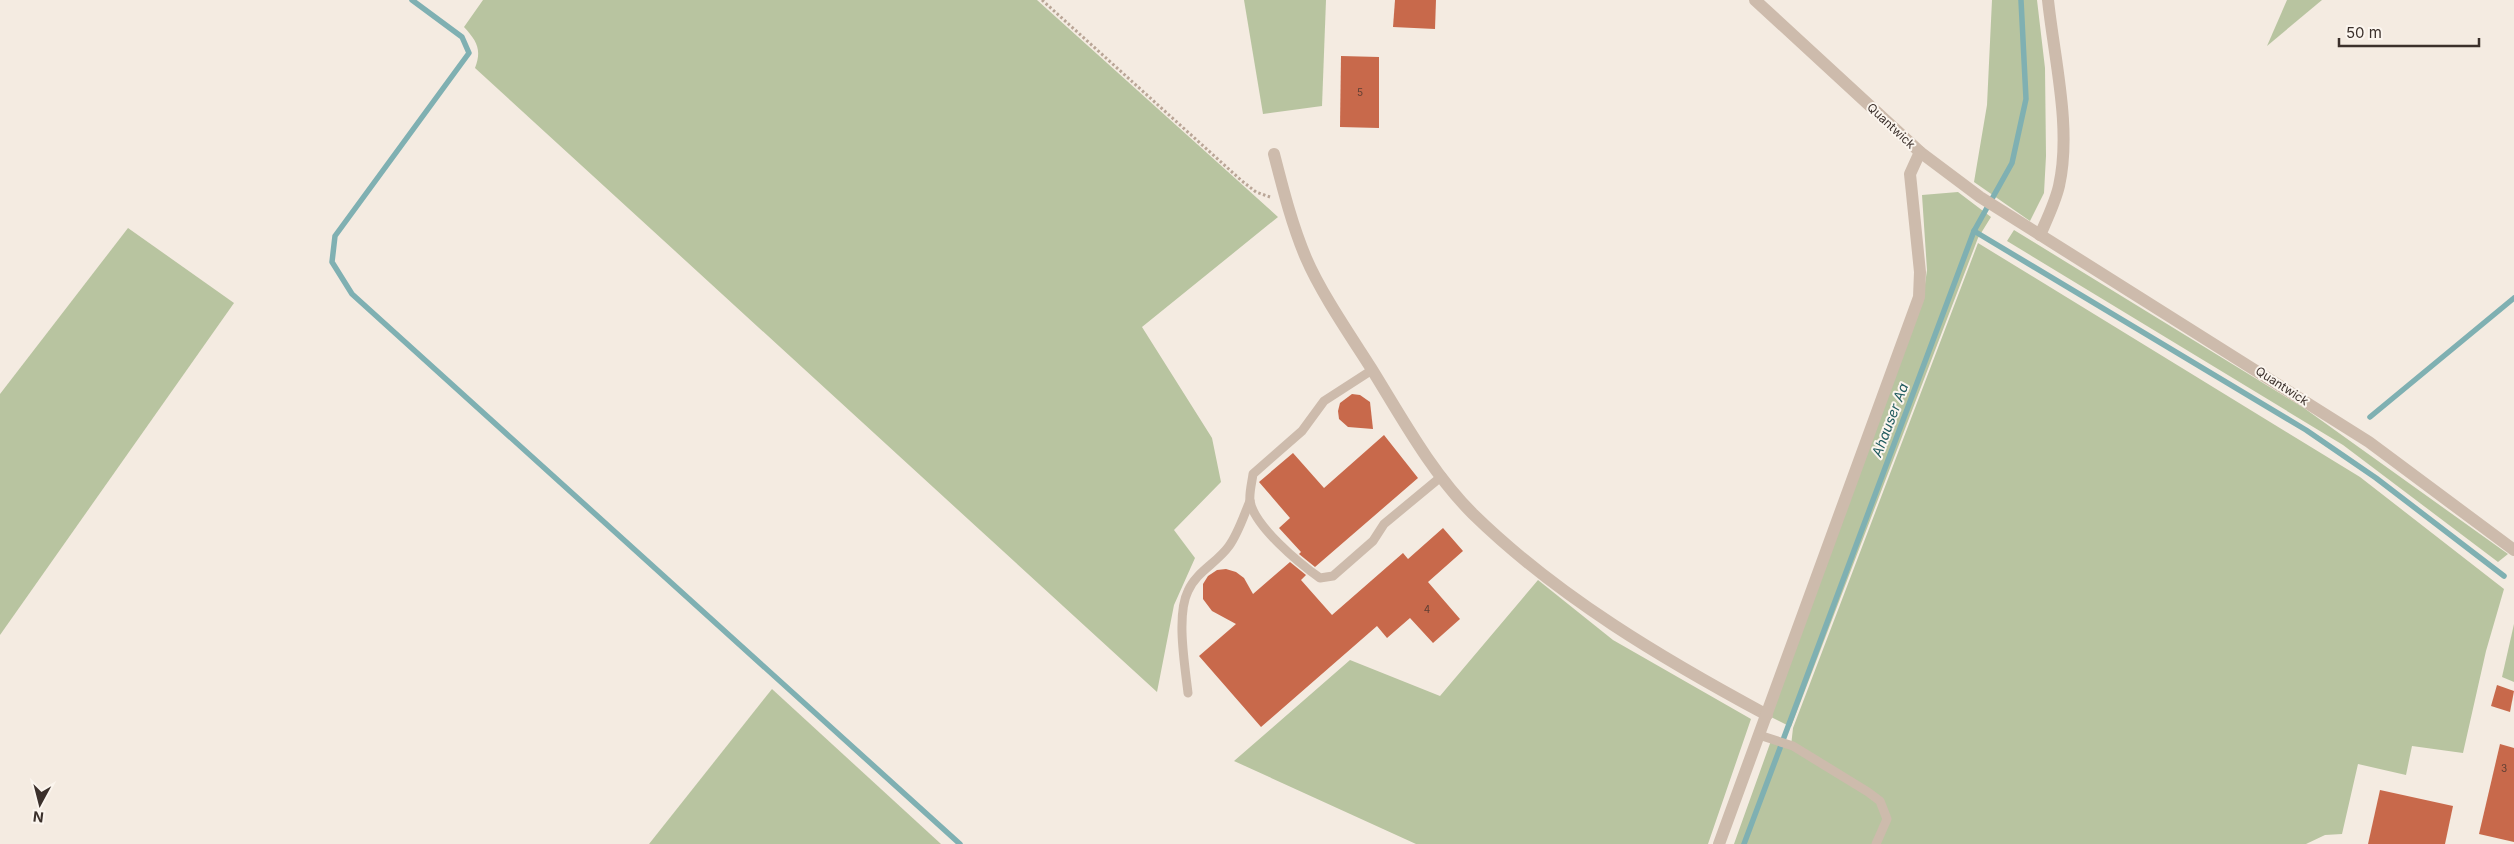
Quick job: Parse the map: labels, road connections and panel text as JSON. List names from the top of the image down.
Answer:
{
  "streets": {
    "street": ["Quantwick"]
  },
  "water": ["Ahauser Aa"],
  "house_numbers": ["5", "4", "3"],
  "scale_bar": "50 m",
  "north": "bottom"
}
